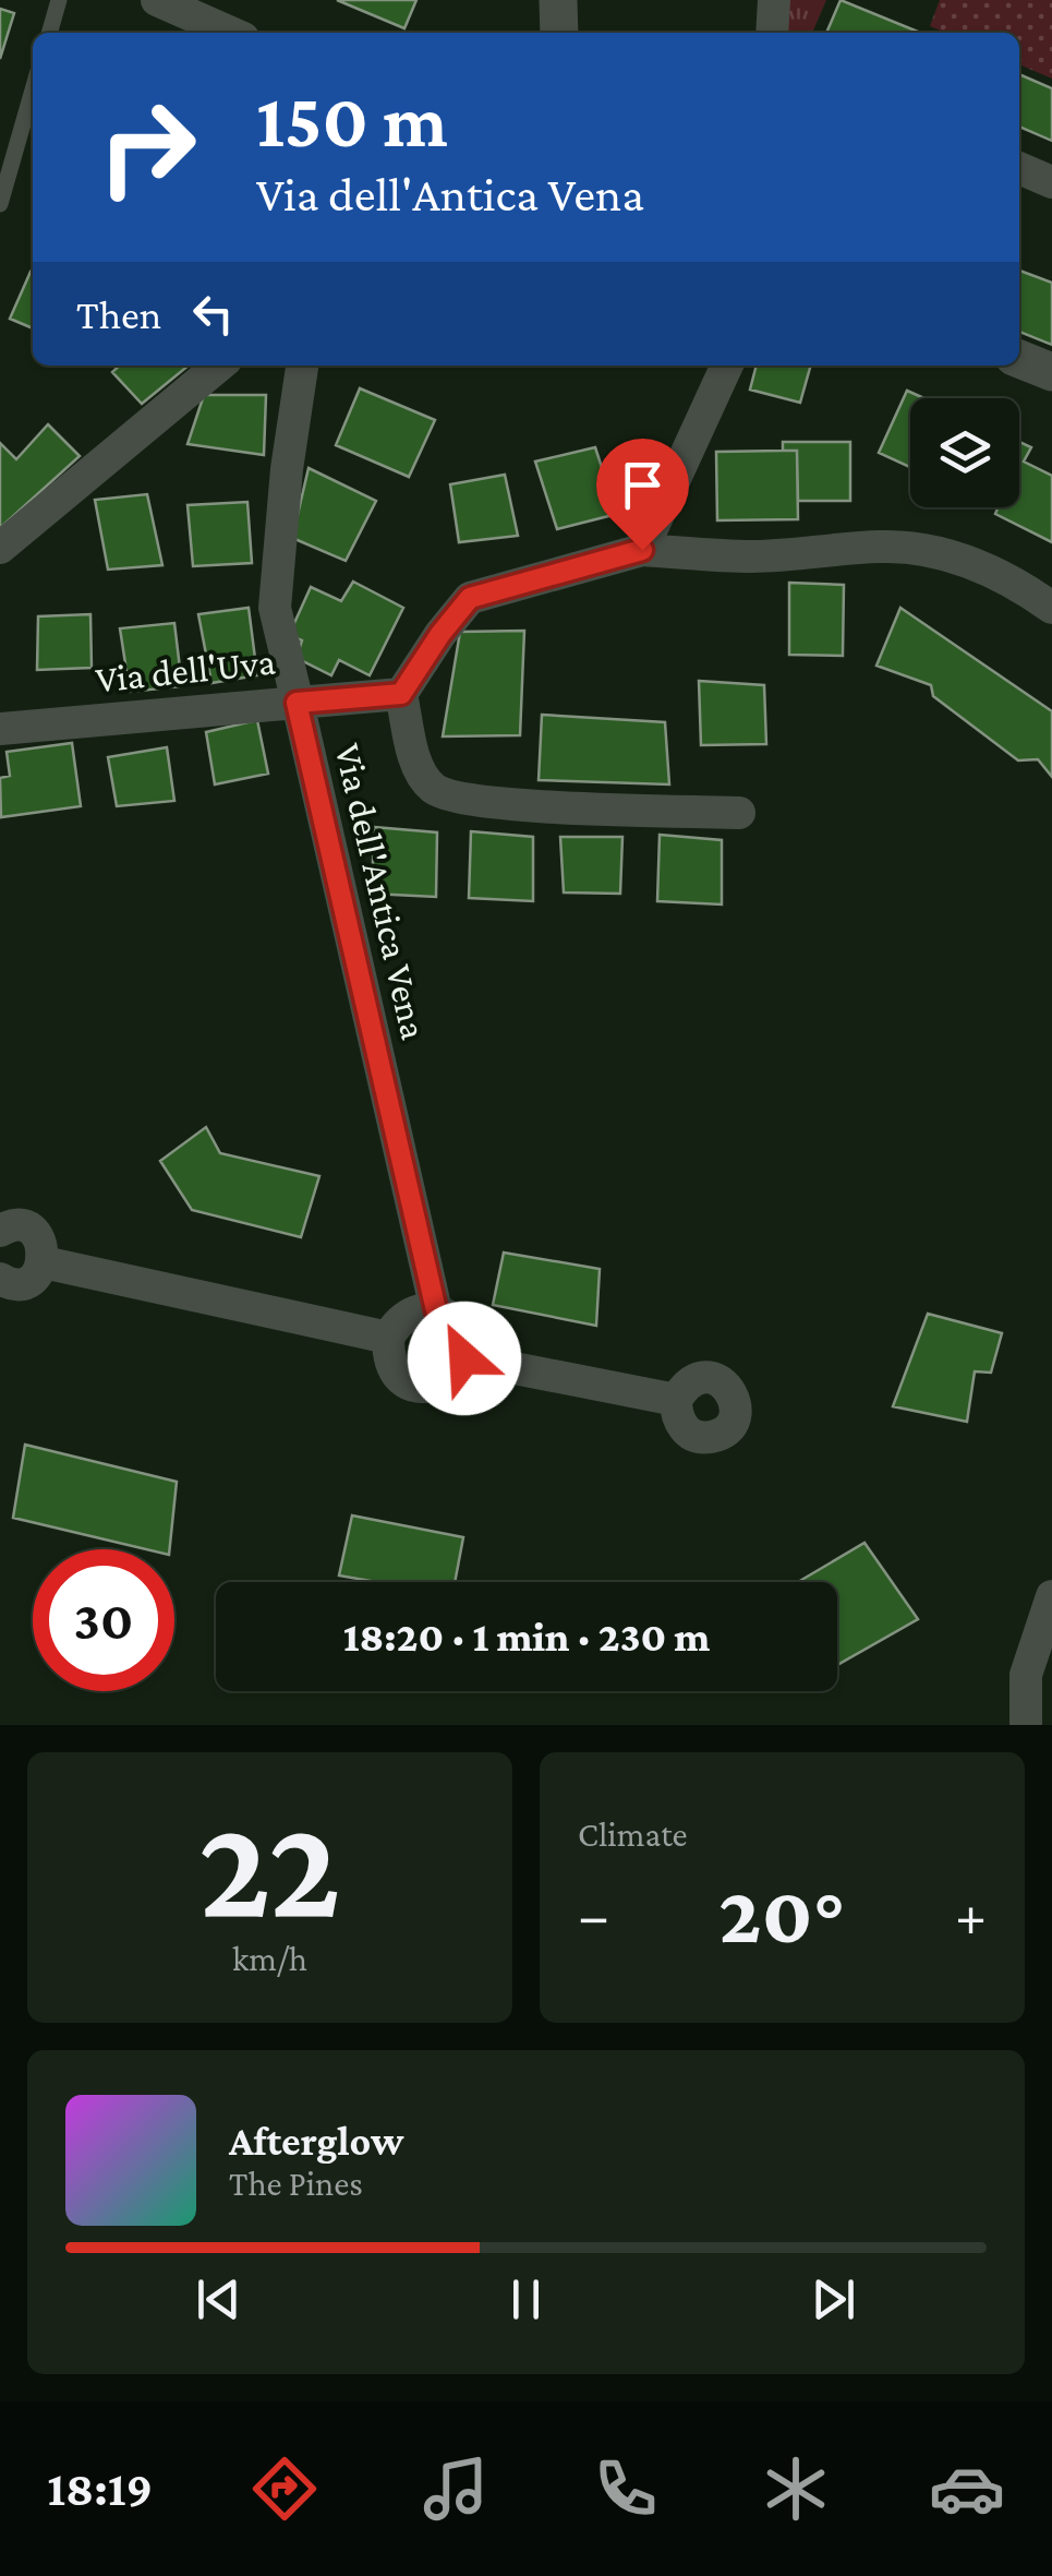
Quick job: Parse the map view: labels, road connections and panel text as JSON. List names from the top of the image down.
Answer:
{
  "streets": {
    "street": ["Via dell'Uva", "Via dell'Antica Vena"]
  },
  "crossings": [
    ["Via dell'Uva", "Via dell'Antica Vena"]
  ],
  "page": {
    "turn": ["150 m", "Via dell'Antica Vena"],
    "then": "Then",
    "limit": "30",
    "trip": "18:20 · 1 min · 230 m",
    "tile": [
      ["22", "km/h"],
      "Climate"
    ],
    "heat": ["−", "20°", "+"],
    "song": ["Afterglow", "The Pines"],
    "tabs": "18:19"
  }
}
